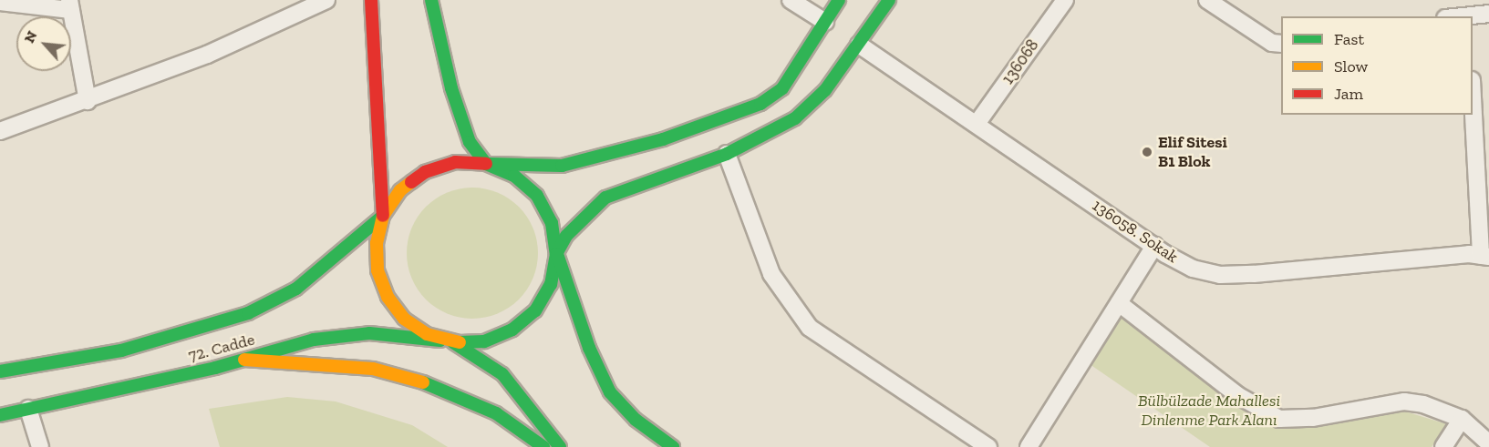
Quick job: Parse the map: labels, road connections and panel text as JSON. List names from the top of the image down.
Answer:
{
  "streets": {
    "main road": ["72. Cadde"],
    "street": ["136068", "136058. Sokak"]
  },
  "crossings": [
    ["136068", "136058. Sokak"]
  ],
  "parks": ["Bülbülzade Mahallesi Dinlenme Park Alanı"],
  "places": ["Elif Sitesi B1 Blok"],
  "legend": ["Fast", "Slow", "Jam"],
  "north": "top left"
}
